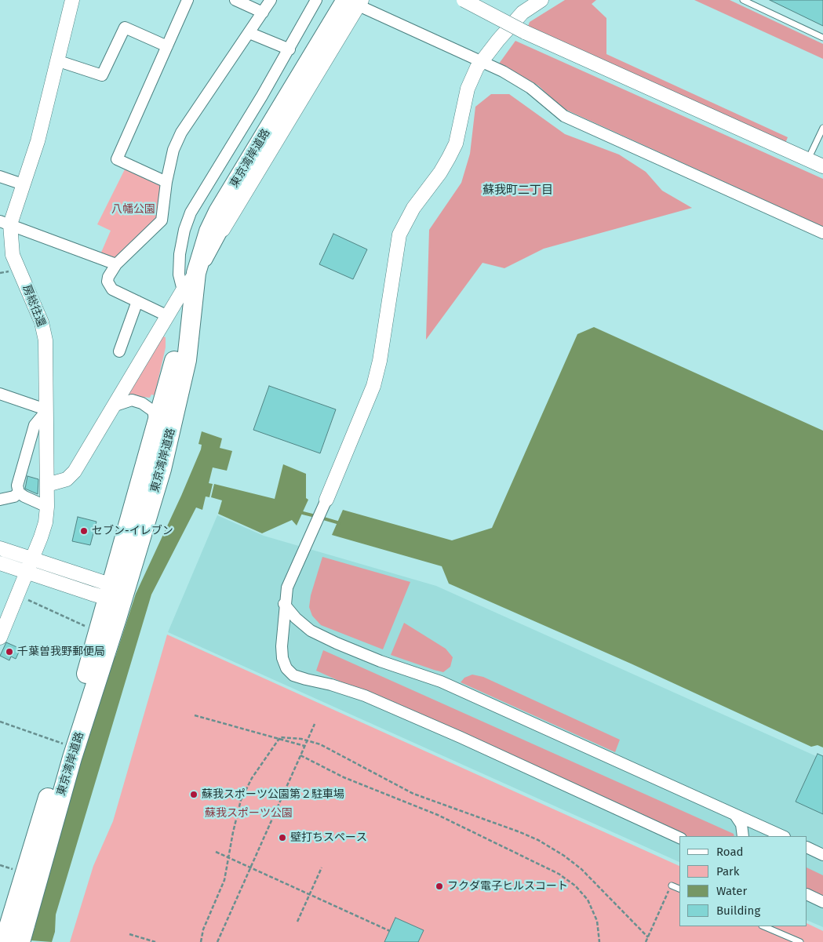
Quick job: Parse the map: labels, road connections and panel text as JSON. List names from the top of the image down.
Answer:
{
  "streets": {
    "highway": ["東京湾岸道路"],
    "street": ["房総往還"]
  },
  "districts": ["蘇我町二丁目"],
  "parks": ["八幡公園", "蘇我スポーツ公園"],
  "places": [
    "セブン-イレブン",
    "千葉曽我野郵便局",
    "蘇我スポーツ公園第２駐車場",
    "壁打ちスペース",
    "フクダ電子ヒルスコート"
  ],
  "legend": [
    "Road",
    "Park",
    "Water",
    "Building"
  ]
}
